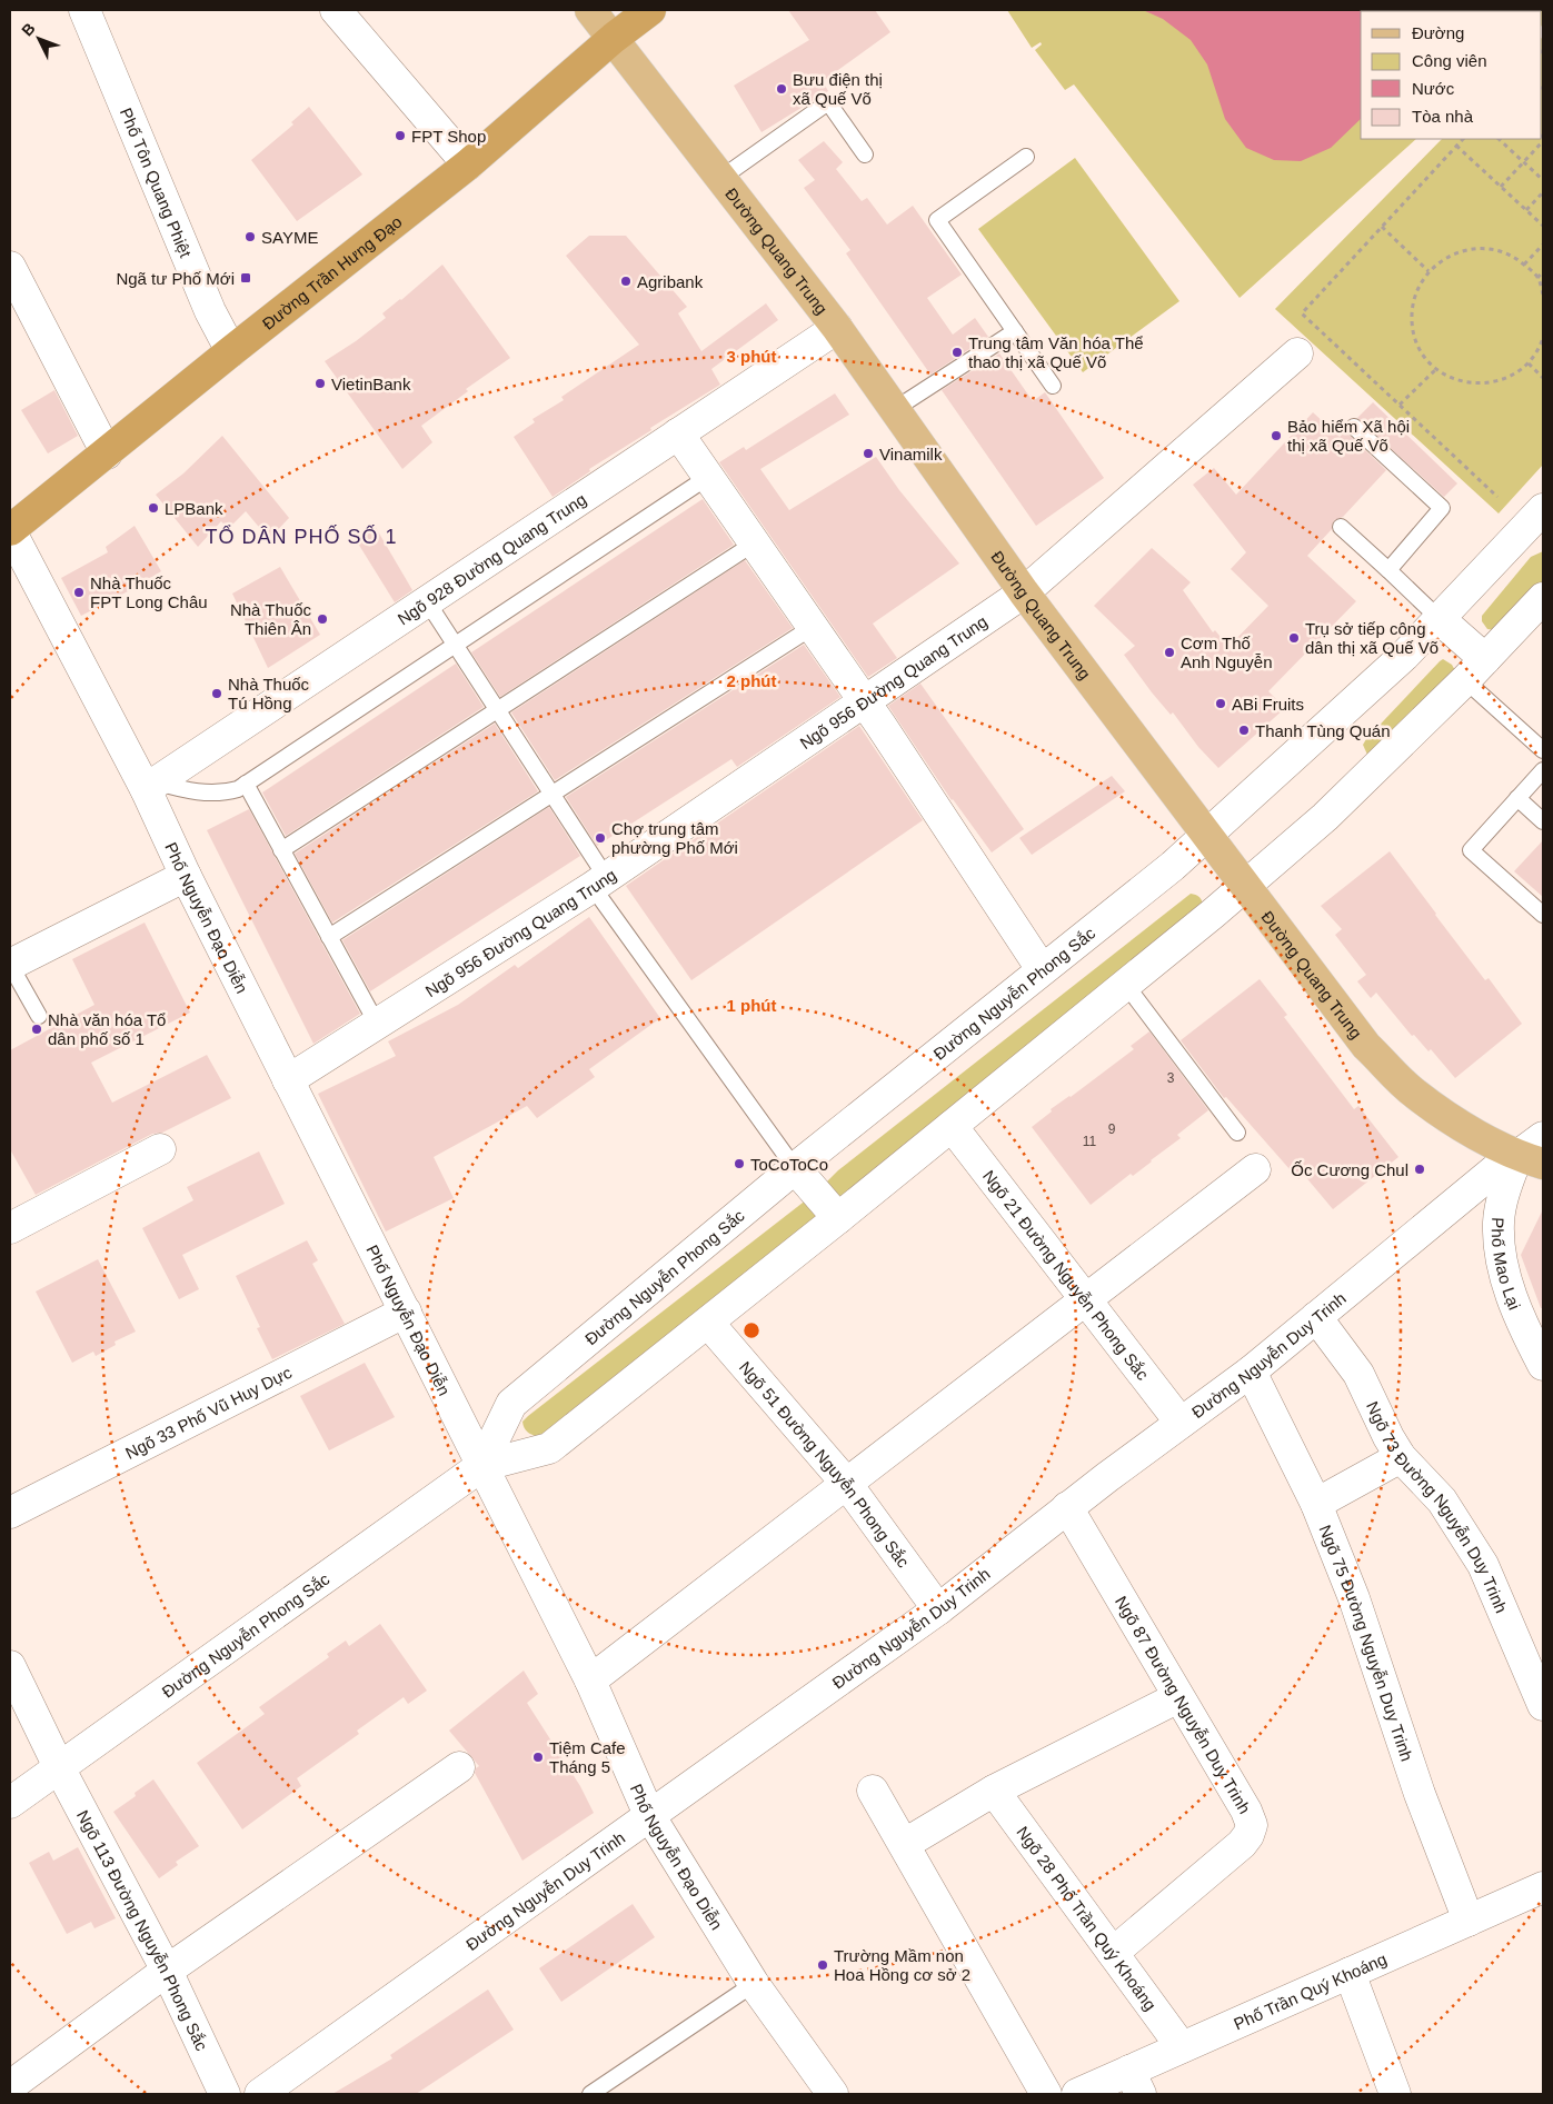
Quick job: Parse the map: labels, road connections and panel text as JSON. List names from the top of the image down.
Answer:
{
  "streets": {
    "highway": ["Đường Trần Hưng Đạo"],
    "main road": ["Đường Quang Trung"],
    "street": [
      "Phố Tôn Quang Phiệt",
      "Ngõ 928 Đường Quang Trung",
      "Ngõ 956 Đường Quang Trung",
      "Phố Nguyễn Đạo Diễn",
      "Đường Nguyễn Phong Sắc",
      "Phố Mao Lại",
      "Ngõ 21 Đường Nguyễn Phong Sắc",
      "Đường Nguyễn Duy Trinh",
      "Ngõ 33 Phố Vũ Huy Dực",
      "Ngõ 51 Đường Nguyễn Phong Sắc",
      "Ngõ 73 Đường Nguyễn Duy Trinh",
      "Ngõ 75 Đường Nguyễn Duy Trinh",
      "Ngõ 87 Đường Nguyễn Duy Trinh",
      "Ngõ 28 Phố Trần Quý Khoáng",
      "Ngõ 113 Đường Nguyễn Phong Sắc",
      "Phố Trần Quý Khoáng"
    ]
  },
  "crossings": [
    ["Phố Tôn Quang Phiệt", "Đường Trần Hưng Đạo"],
    ["Đường Quang Trung", "Đường Trần Hưng Đạo"],
    ["Đường Quang Trung", "Ngõ 928 Đường Quang Trung"],
    ["Đường Quang Trung", "Ngõ 956 Đường Quang Trung"],
    ["Đường Quang Trung", "Đường Nguyễn Phong Sắc"],
    ["Đường Quang Trung", "Phố Mao Lại"],
    ["Đường Quang Trung", "Đường Nguyễn Duy Trinh"],
    ["Đường Trần Hưng Đạo", "Phố Nguyễn Đạo Diễn"],
    ["Ngõ 928 Đường Quang Trung", "Phố Nguyễn Đạo Diễn"],
    ["Ngõ 956 Đường Quang Trung", "Phố Nguyễn Đạo Diễn"],
    ["Phố Nguyễn Đạo Diễn", "Đường Nguyễn Phong Sắc"],
    ["Phố Nguyễn Đạo Diễn", "Đường Nguyễn Duy Trinh"],
    ["Phố Nguyễn Đạo Diễn", "Ngõ 33 Phố Vũ Huy Dực"],
    ["Đường Nguyễn Phong Sắc", "Ngõ 21 Đường Nguyễn Phong Sắc"],
    ["Đường Nguyễn Phong Sắc", "Ngõ 51 Đường Nguyễn Phong Sắc"],
    ["Đường Nguyễn Phong Sắc", "Ngõ 113 Đường Nguyễn Phong Sắc"],
    ["Phố Mao Lại", "Đường Nguyễn Duy Trinh"],
    ["Ngõ 21 Đường Nguyễn Phong Sắc", "Đường Nguyễn Duy Trinh"],
    ["Đường Nguyễn Duy Trinh", "Ngõ 51 Đường Nguyễn Phong Sắc"],
    ["Đường Nguyễn Duy Trinh", "Ngõ 73 Đường Nguyễn Duy Trinh"],
    ["Đường Nguyễn Duy Trinh", "Ngõ 75 Đường Nguyễn Duy Trinh"],
    ["Đường Nguyễn Duy Trinh", "Ngõ 87 Đường Nguyễn Duy Trinh"],
    ["Ngõ 75 Đường Nguyễn Duy Trinh", "Phố Trần Quý Khoáng"],
    ["Ngõ 87 Đường Nguyễn Duy Trinh", "Ngõ 28 Phố Trần Quý Khoáng"],
    ["Ngõ 28 Phố Trần Quý Khoáng", "Phố Trần Quý Khoáng"]
  ],
  "districts": ["TỔ DÂN PHỐ SỐ 1"],
  "places": {
    "other": [
      "Bưu điện thị xã Quế Võ",
      "FPT Shop",
      "SAYME",
      "Agribank",
      "Trung tâm Văn hóa Thể thao thị xã Quế Võ",
      "VietinBank",
      "Bảo hiểm Xã hội thị xã Quế Võ",
      "Vinamilk",
      "LPBank",
      "Nhà Thuốc FPT Long Châu",
      "Nhà Thuốc Thiên Ân",
      "Trụ sở tiếp công dân thị xã Quế Võ",
      "Cơm Thố Anh Nguyễn",
      "Nhà Thuốc Tú Hồng",
      "ABi Fruits",
      "Thanh Tùng Quán",
      "Chợ trung tâm phường Phố Mới",
      "Nhà văn hóa Tổ dân phố số 1",
      "ToCoToCo",
      "Ốc Cương Chul",
      "Tiệm Cafe Tháng 5",
      "Trường Mầm non Hoa Hồng cơ sở 2"
    ],
    "transit": ["Ngã tư Phố Mới"]
  },
  "house_numbers": ["3", "9", "11"],
  "legend": [
    "Đường",
    "Công viên",
    "Nước",
    "Tòa nhà"
  ],
  "north": "top left",
  "rings": ["3 phút", "2 phút", "1 phút"]
}
